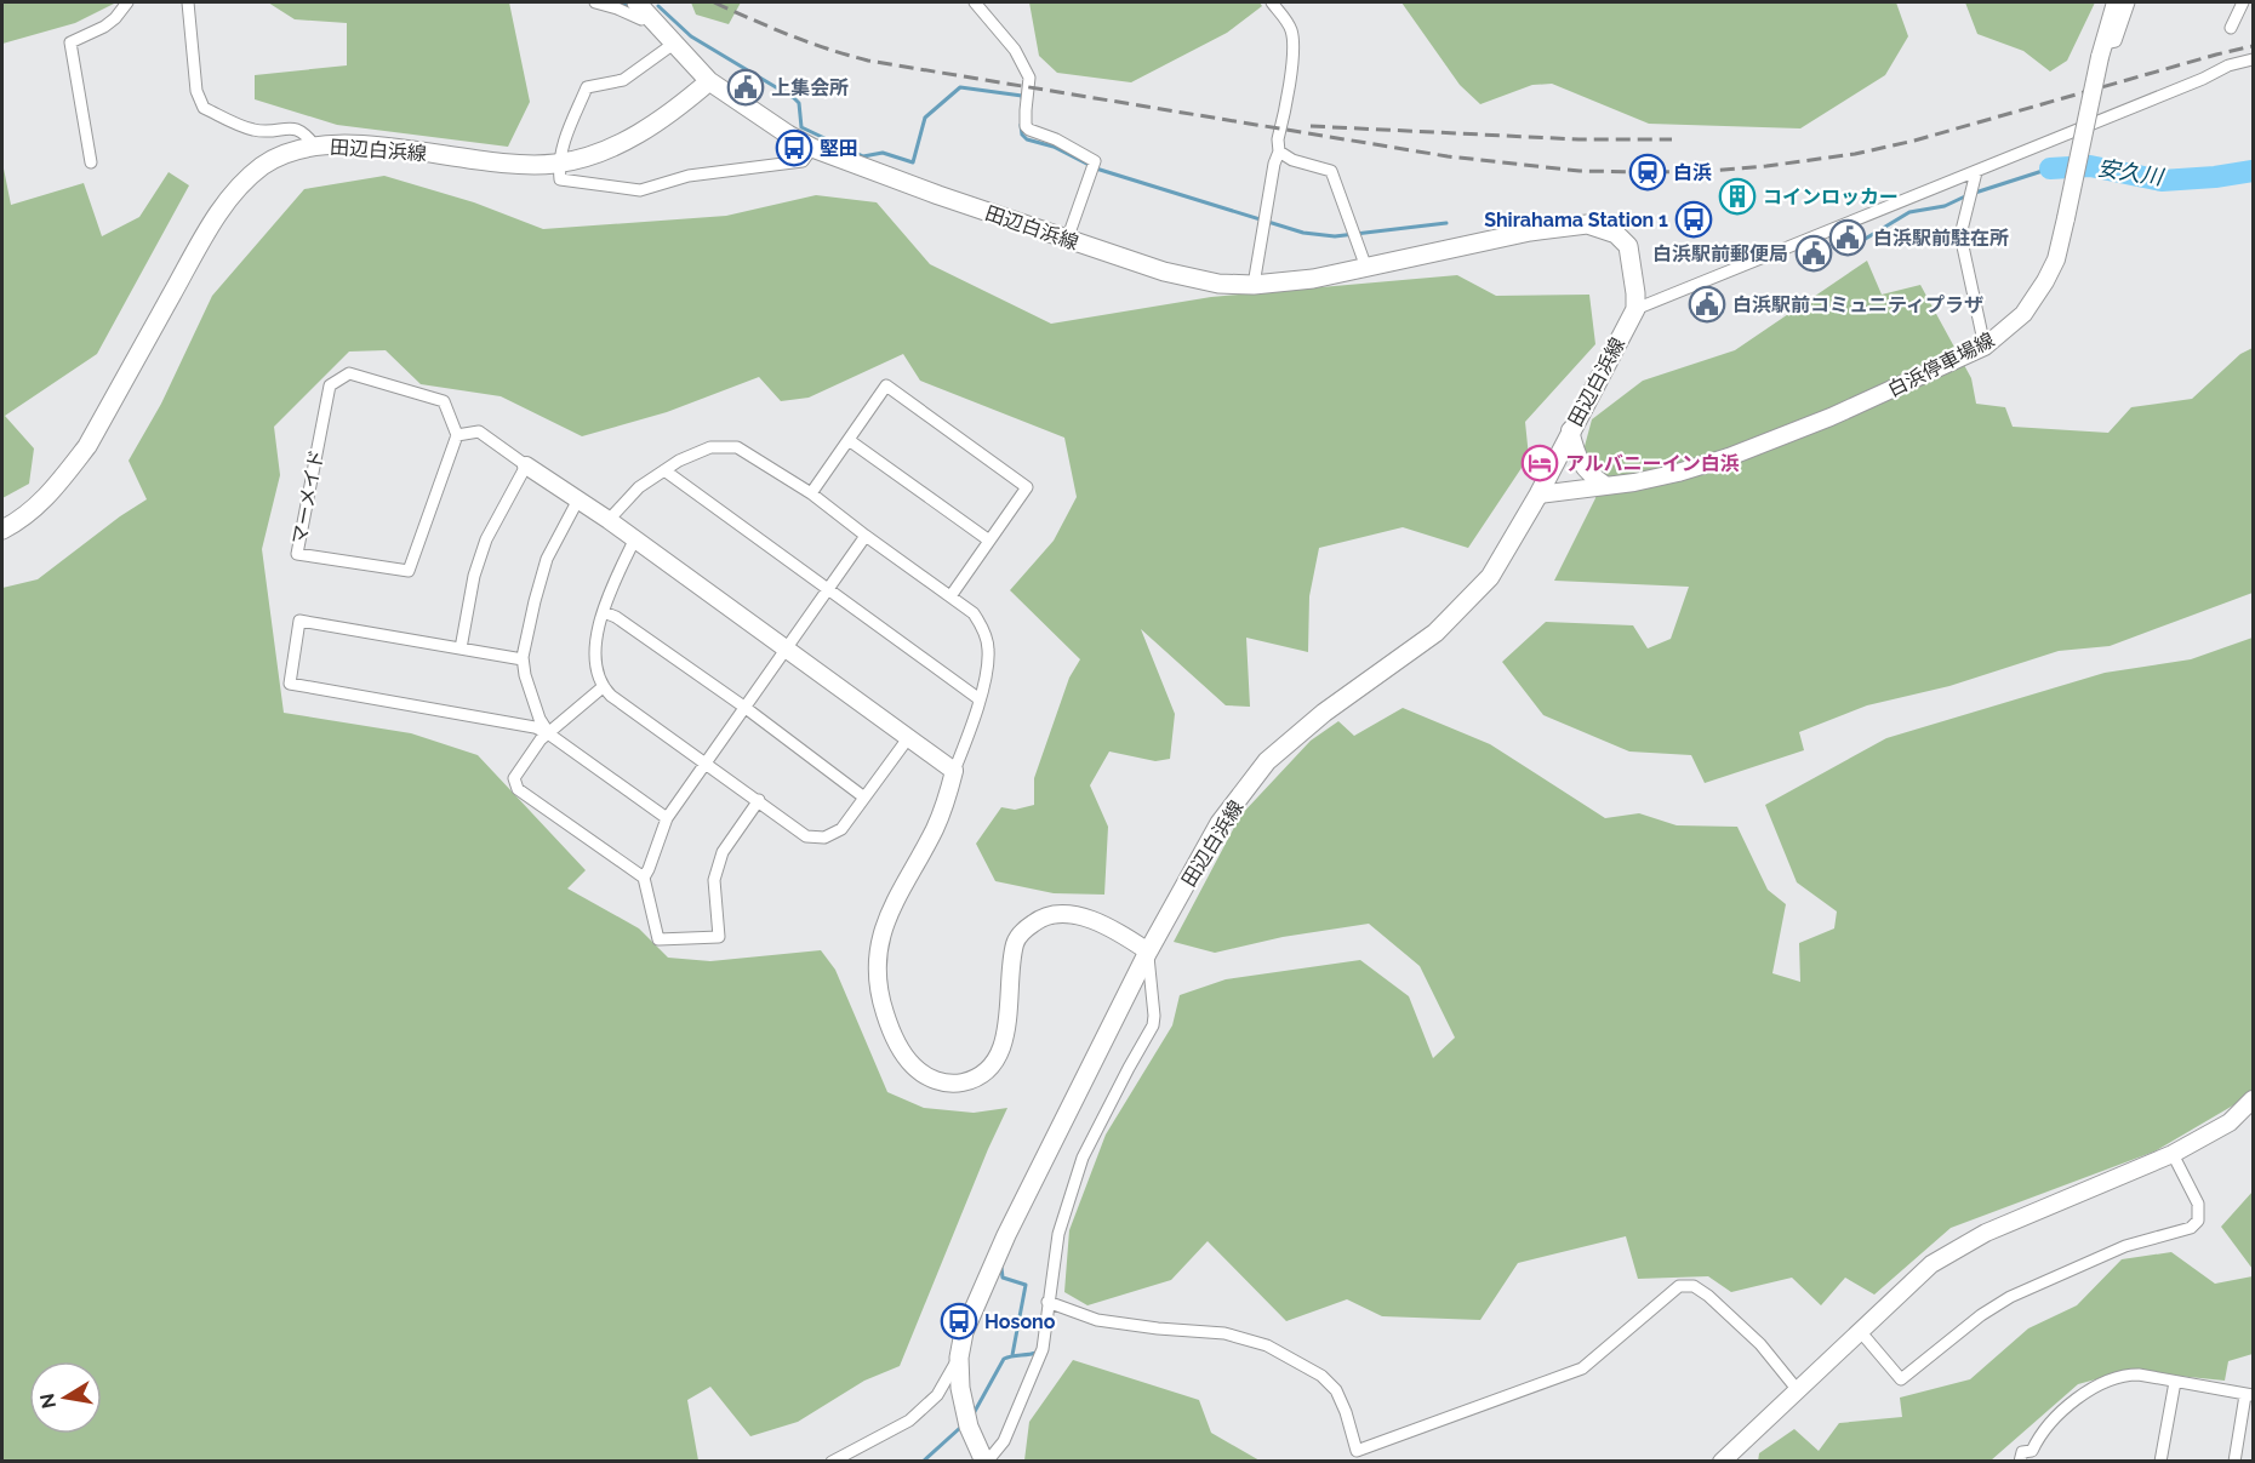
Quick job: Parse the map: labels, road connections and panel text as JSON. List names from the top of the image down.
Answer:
{
  "streets": {
    "main road": ["田辺白浜線"],
    "street": ["白浜停車場線", "マーメイド"]
  },
  "crossings": [
    ["田辺白浜線", "白浜停車場線"]
  ],
  "water": ["安久川"],
  "places": {
    "public building": [
      "上集会所",
      "白浜駅前駐在所",
      "白浜駅前郵便局",
      "白浜駅前コミュニティプラザ"
    ],
    "bus stop": ["堅田", "Shirahama Station 1", "Hosono"],
    "station": ["白浜"],
    "building": ["コインロッカー"],
    "hotel": ["アルバニーイン白浜"]
  },
  "north": "left"
}
